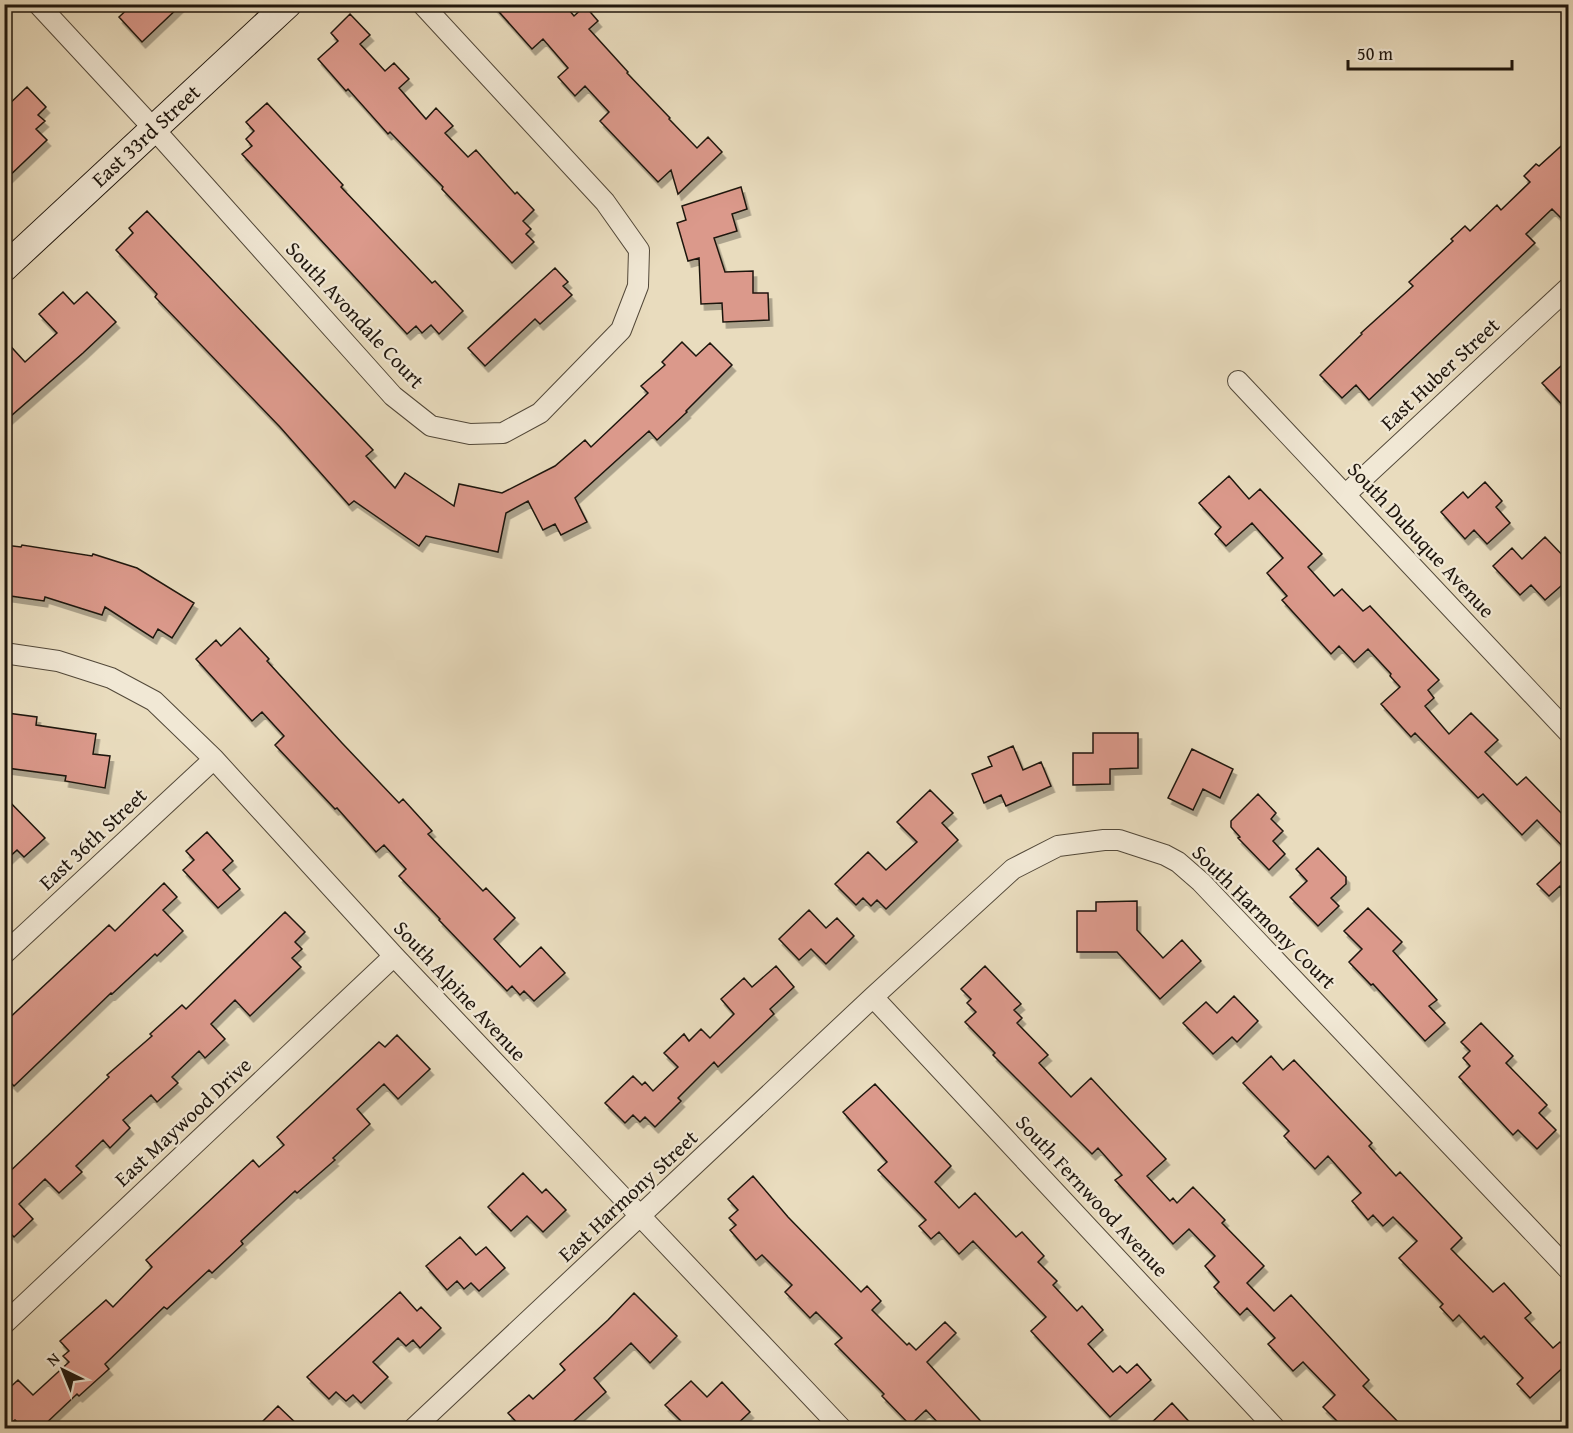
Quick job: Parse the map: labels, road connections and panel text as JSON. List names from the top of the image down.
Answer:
{
  "streets": {
    "street": [
      "East 33rd Street",
      "South Avondale Court",
      "East Huber Street",
      "South Dubuque Avenue",
      "East 36th Street",
      "South Harmony Court",
      "South Alpine Avenue",
      "East Maywood Drive",
      "East Harmony Street",
      "South Fernwood Avenue"
    ]
  },
  "crossings": [
    ["East 33rd Street", "South Avondale Court"],
    ["East Huber Street", "South Dubuque Avenue"],
    ["East 36th Street", "South Alpine Avenue"],
    ["South Harmony Court", "East Harmony Street"],
    ["South Harmony Court", "South Fernwood Avenue"],
    ["South Alpine Avenue", "East Maywood Drive"],
    ["South Alpine Avenue", "East Harmony Street"],
    ["East Harmony Street", "South Fernwood Avenue"]
  ],
  "scale_bar": "50 m",
  "north": "top left"
}
